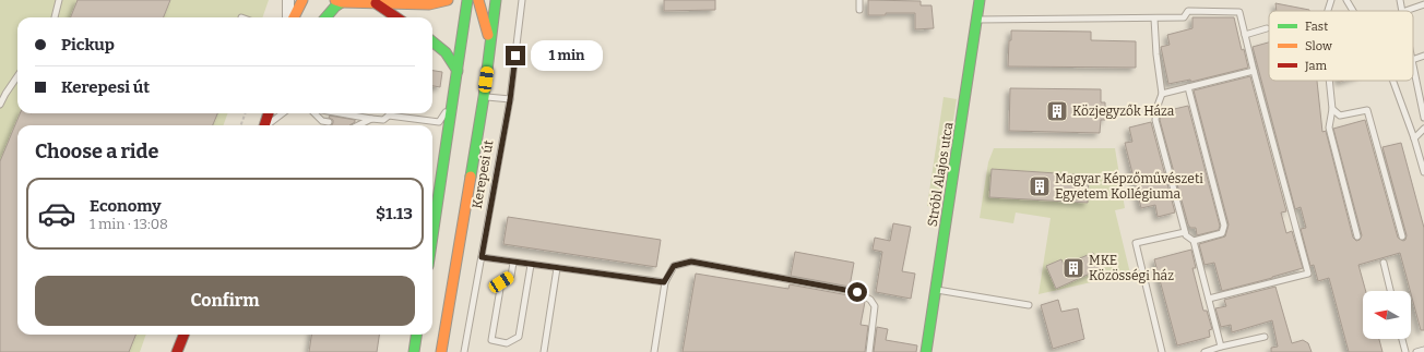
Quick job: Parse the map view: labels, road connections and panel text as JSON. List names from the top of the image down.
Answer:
{
  "streets": {
    "main road": ["Kerepesi út", "Stróbl Alajos utca"]
  },
  "places": {
    "building": ["Közjegyzők Háza", "Magyar Képzőművészeti Egyetem Kollégiuma", "MKE Közösségi ház"]
  },
  "legend": ["Fast", "Slow", "Jam"],
  "north": "left",
  "page": {
    "banner": ["Pickup", "Kerepesi út"],
    "bubble": "1 min",
    "heading": "Choose a ride",
    "list": [
      {
        "name": "Economy",
        "note": "1 min · 13:08",
        "value": "$1.13"
      }
    ],
    "buttons": "Confirm"
  }
}
